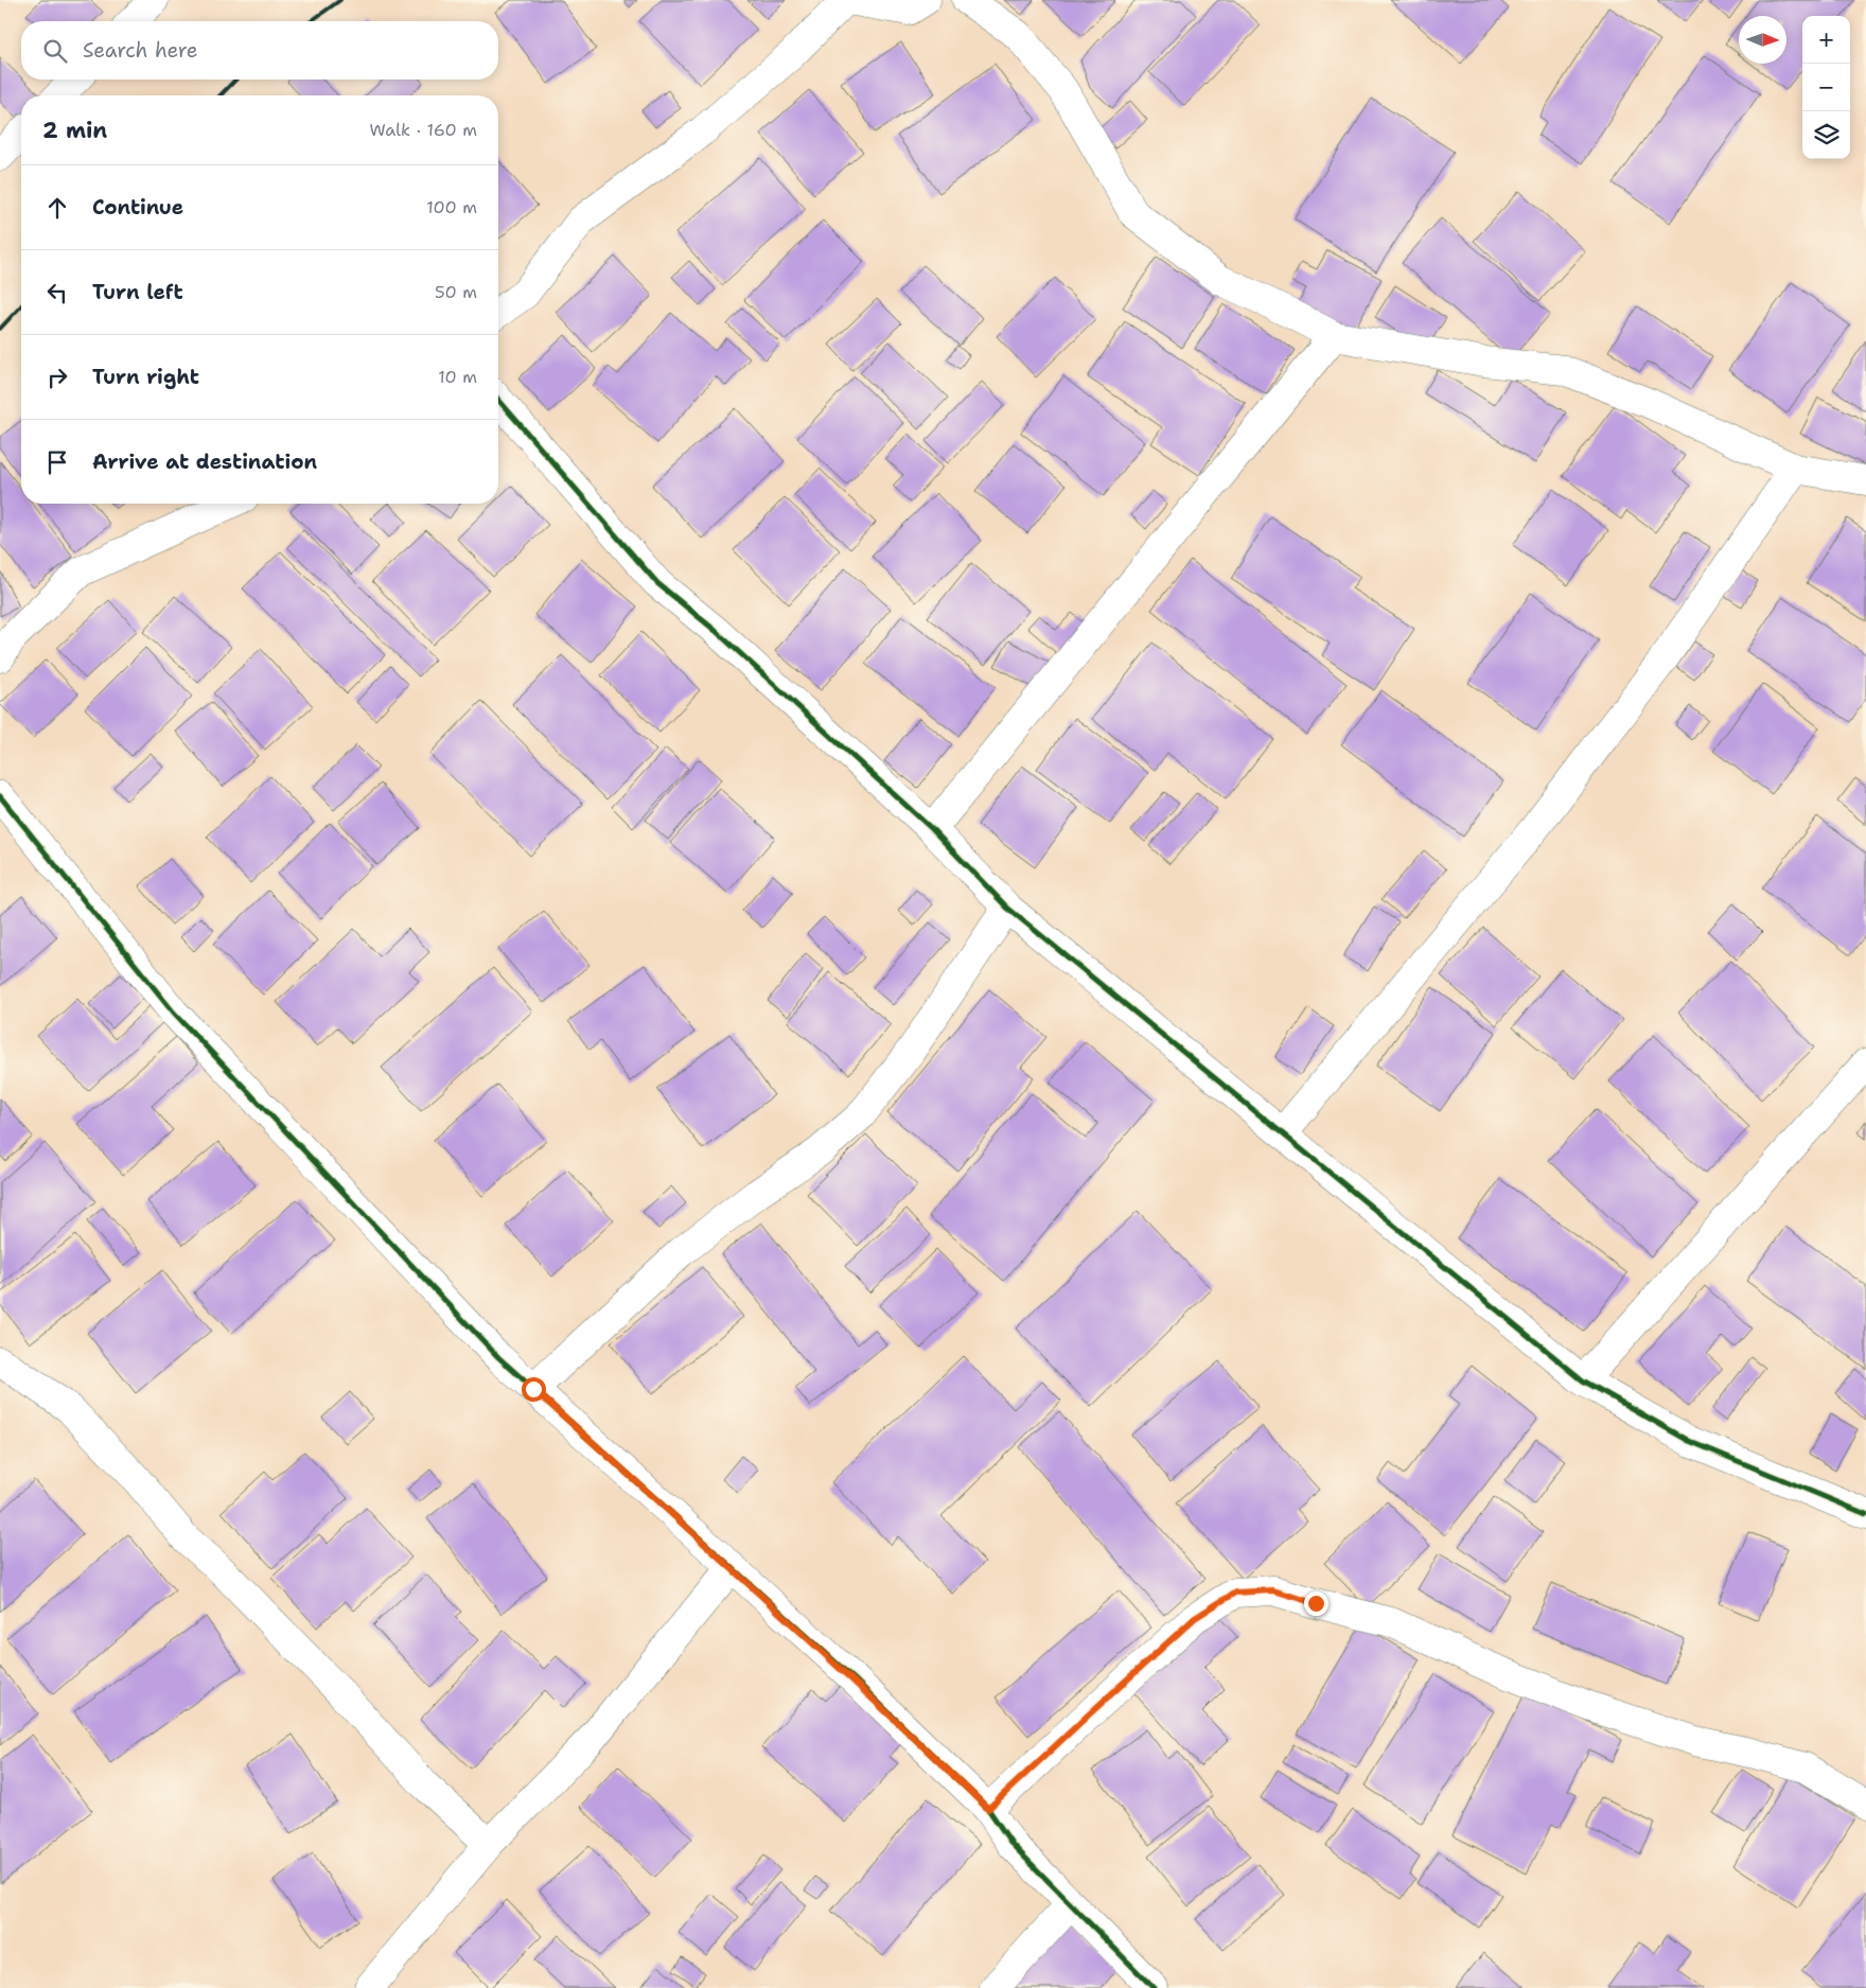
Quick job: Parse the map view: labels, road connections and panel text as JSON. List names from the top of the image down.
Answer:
{
  "north": "right",
  "page": {
    "map_buttons": ["+", "−"],
    "search": "Search here",
    "heading": ["2 min", "Walk · 160 m"],
    "list": [
      ["Continue", "100 m"],
      ["Turn left", "50 m"],
      ["Turn right", "10 m"],
      "Arrive at destination"
    ]
  }
}
